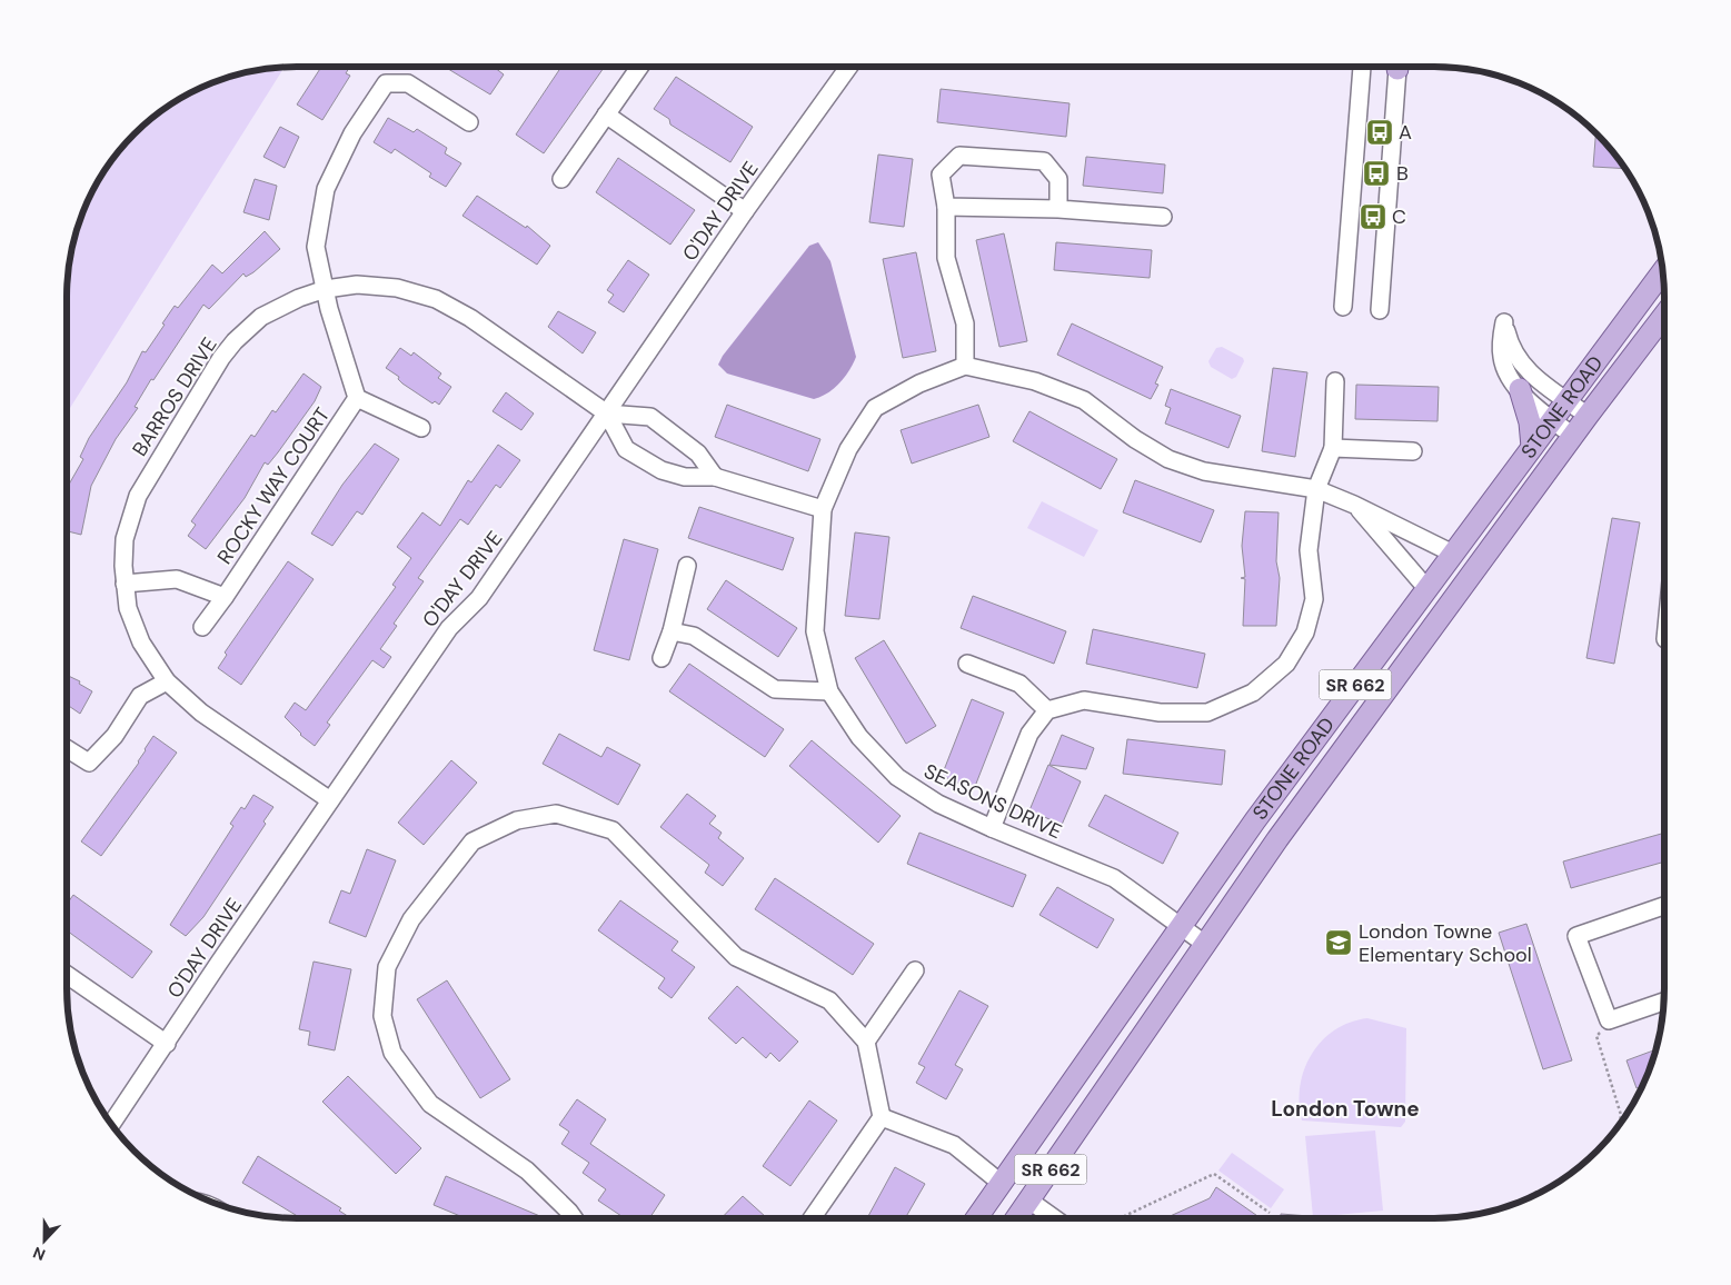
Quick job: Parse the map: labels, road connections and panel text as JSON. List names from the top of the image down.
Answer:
{
  "streets": {
    "main road": ["STONE ROAD", "SR 662"],
    "street": [
      "O'DAY DRIVE",
      "BARROS DRIVE",
      "ROCKY WAY COURT",
      "SEASONS DRIVE"
    ]
  },
  "crossings": [
    ["O'DAY DRIVE", "BARROS DRIVE"],
    ["STONE ROAD", "SEASONS DRIVE"]
  ],
  "districts": ["London Towne"],
  "places": {
    "bus stop": ["A", "B", "C"],
    "school or university": ["London Towne Elementary School"]
  },
  "north": "bottom"
}
